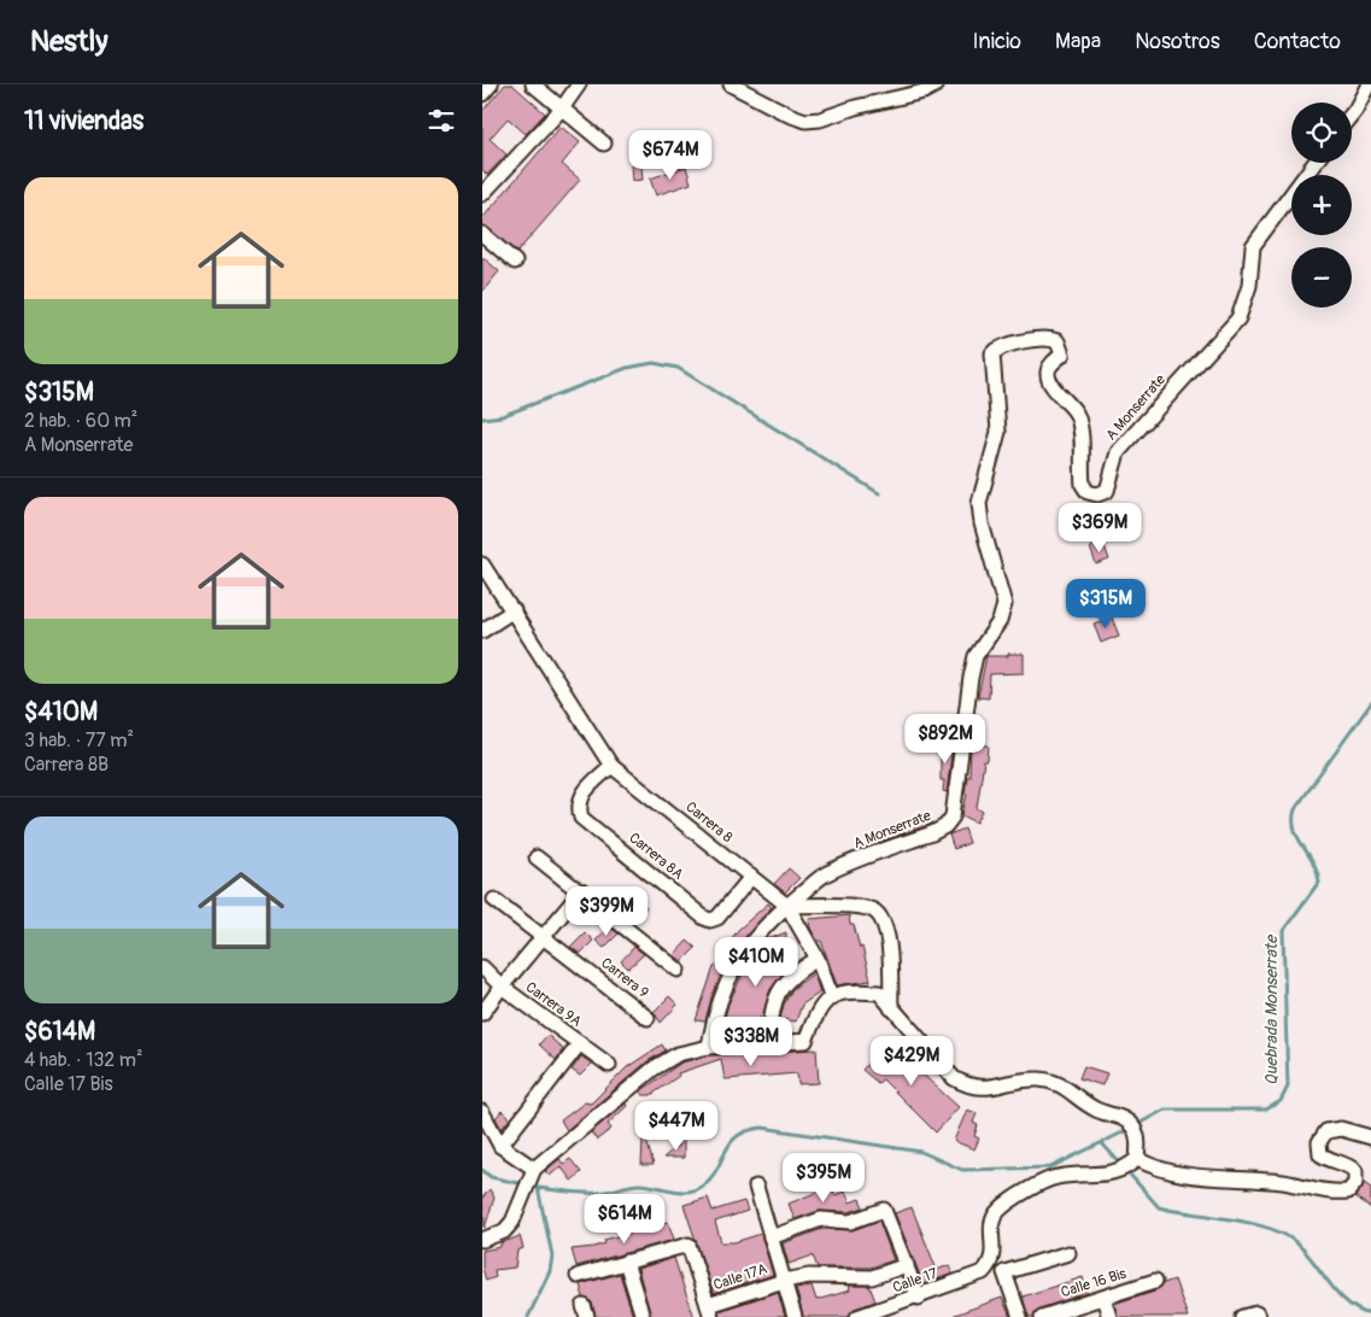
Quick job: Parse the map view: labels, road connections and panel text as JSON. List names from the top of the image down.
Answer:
{
  "streets": {
    "street": [
      "A Monserrate",
      "Carrera 8",
      "Carrera 8A",
      "Carrera 9",
      "Carrera 9A",
      "Calle 17A",
      "Calle 17",
      "Calle 16 Bis"
    ]
  },
  "crossings": [
    ["A Monserrate", "Carrera 8"],
    ["Carrera 8", "Carrera 8A"]
  ],
  "water": ["Quebrada Monserrate"],
  "page": {
    "header": "Nestly",
    "nav": [
      "Inicio",
      "Mapa",
      "Nosotros",
      "Contacto"
    ],
    "heading": "11 viviendas",
    "map_buttons": ["+", "−"],
    "price": [
      "$674M",
      "$369M",
      "$315M",
      "$892M",
      "$399M",
      "$410M",
      "$338M",
      "$429M",
      "$447M",
      "$395M",
      "$614M"
    ],
    "list": [
      {
        "name": "$315M",
        "note": "2 hab. · 60 m² · A Monserrate"
      },
      {
        "name": "$410M",
        "note": "3 hab. · 77 m² · Carrera 8B"
      },
      {
        "name": "$614M",
        "note": "4 hab. · 132 m² · Calle 17 Bis"
      }
    ]
  }
}
